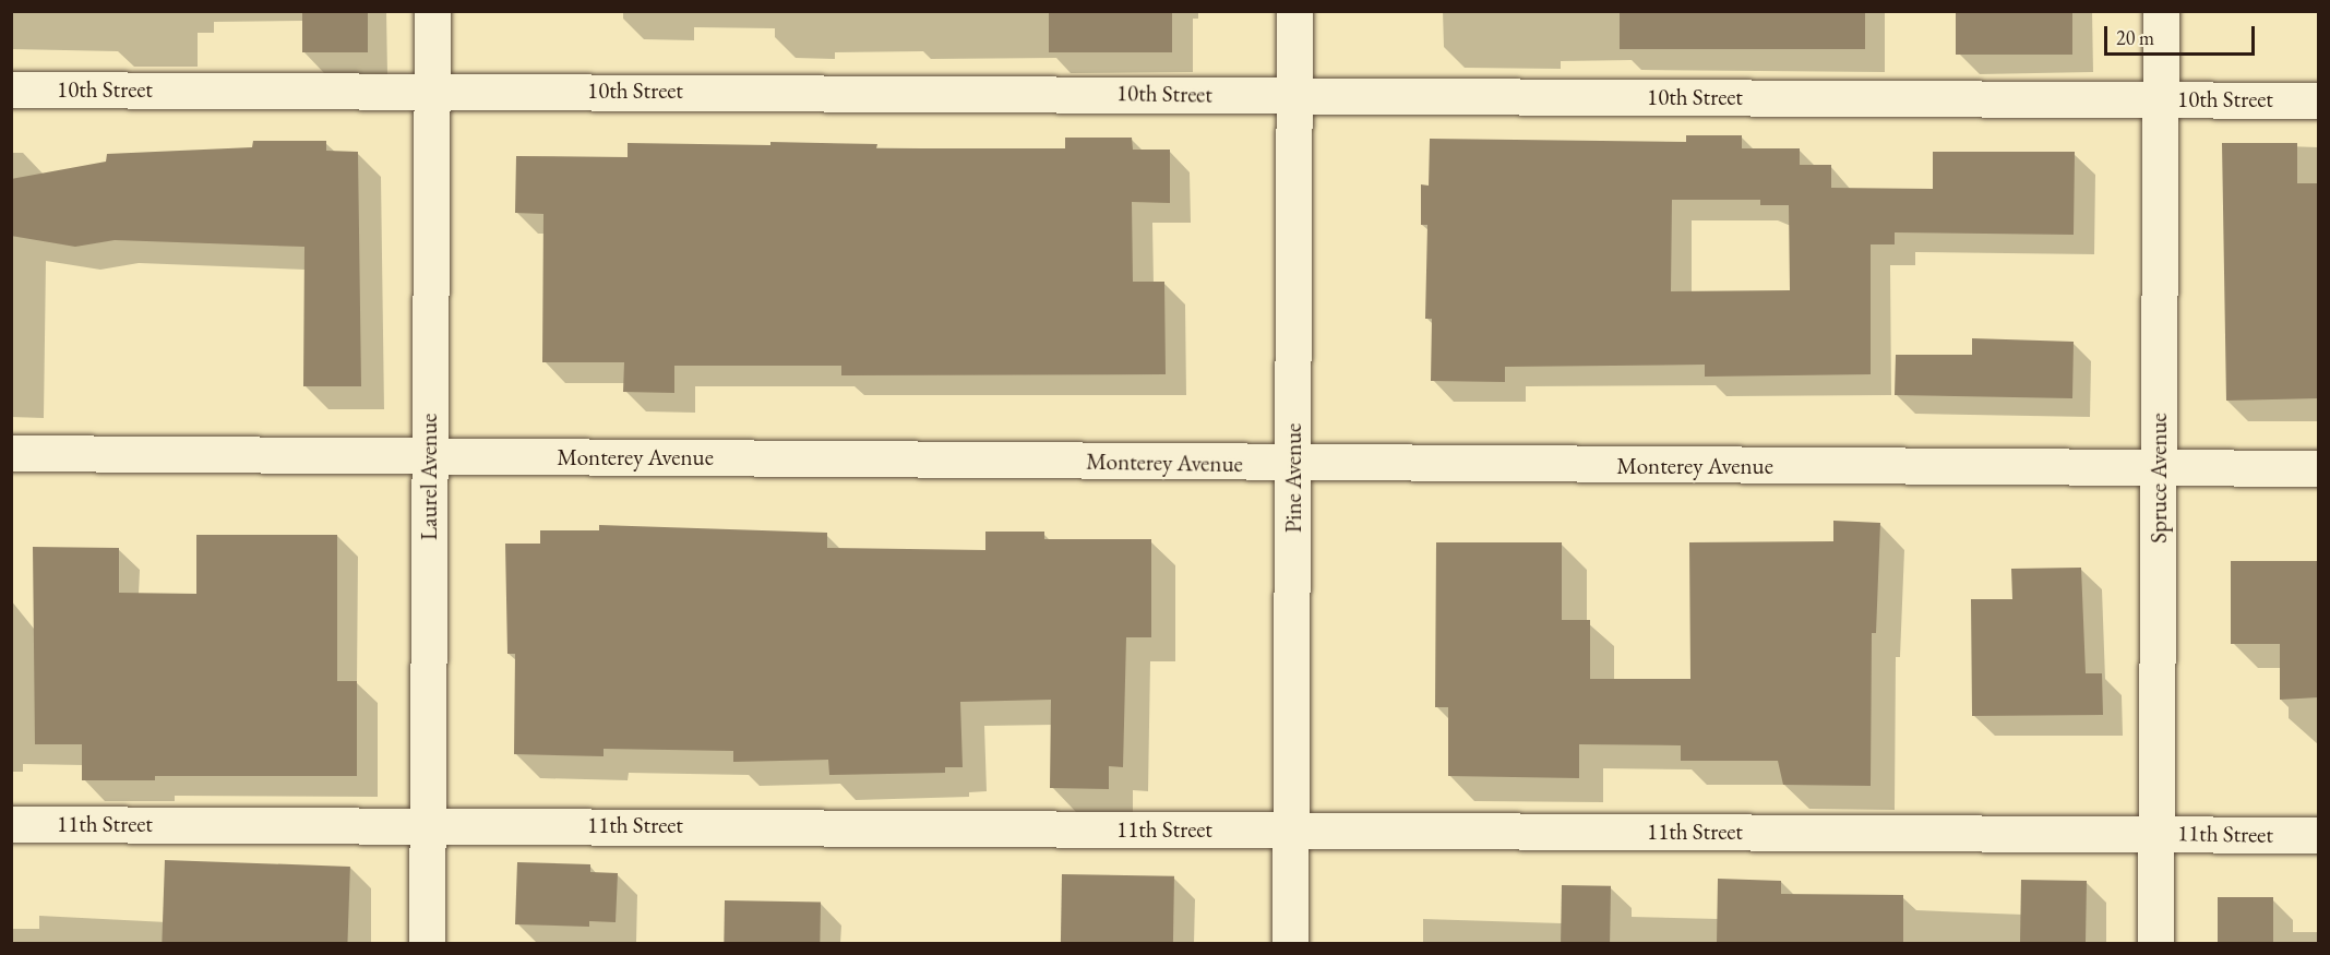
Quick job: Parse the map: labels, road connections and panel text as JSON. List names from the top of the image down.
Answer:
{
  "streets": {
    "street": [
      "10th Street",
      "Monterey Avenue",
      "Laurel Avenue",
      "Pine Avenue",
      "Spruce Avenue",
      "11th Street"
    ]
  },
  "crossings": [
    ["10th Street", "Laurel Avenue"],
    ["10th Street", "Pine Avenue"],
    ["10th Street", "Spruce Avenue"],
    ["Monterey Avenue", "Laurel Avenue"],
    ["Monterey Avenue", "Pine Avenue"],
    ["Monterey Avenue", "Spruce Avenue"],
    ["Laurel Avenue", "11th Street"],
    ["Pine Avenue", "11th Street"],
    ["Spruce Avenue", "11th Street"]
  ],
  "scale_bar": "20 m"
}
